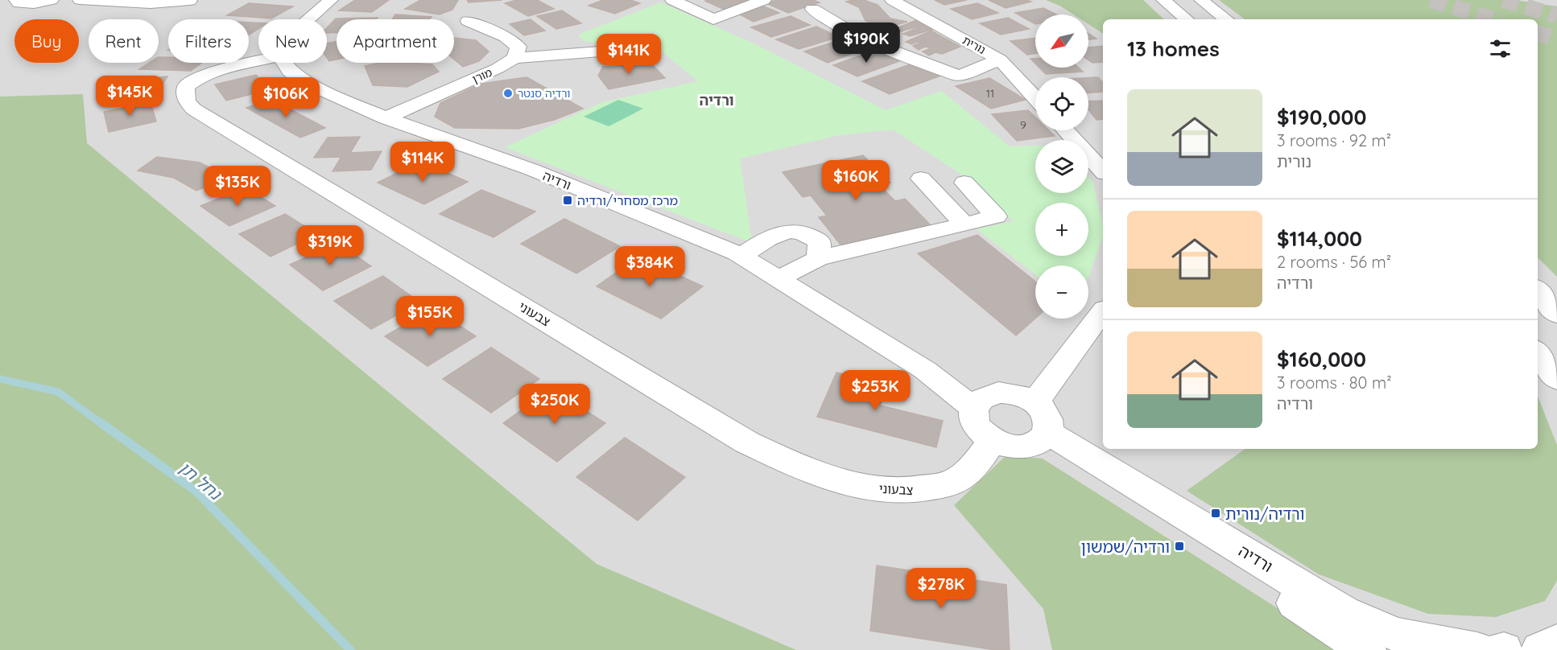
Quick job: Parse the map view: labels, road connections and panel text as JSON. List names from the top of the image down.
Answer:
{
  "streets": {
    "street": [
      "נורית",
      "מורן",
      "ורדיה",
      "צבעוני"
    ]
  },
  "crossings": [
    ["מורן", "ורדיה"],
    ["ורדיה", "צבעוני"]
  ],
  "districts": ["ורדיה"],
  "water": ["נחל תן"],
  "places": {
    "other": ["ורדיה סנטר"],
    "transit": ["מרכז מסחרי/ורדיה", "ורדיה/נורית", "ורדיה/שמשון"]
  },
  "house_numbers": ["11", "9"],
  "north": "bottom left",
  "page": {
    "map_buttons": ["+", "−"],
    "chip": [
      "Buy",
      "Rent",
      "Filters",
      "New",
      "Apartment"
    ],
    "heading": "13 homes",
    "price": [
      "$190K",
      "$141K",
      "$145K",
      "$106K",
      "$114K",
      "$160K",
      "$135K",
      "$319K",
      "$384K",
      "$155K",
      "$253K",
      "$250K",
      "$278K"
    ],
    "list": [
      {
        "name": "$190,000",
        "note": "3 rooms · 92 m² · נורית"
      },
      {
        "name": "$114,000",
        "note": "2 rooms · 56 m² · ורדיה"
      },
      {
        "name": "$160,000",
        "note": "3 rooms · 80 m² · ורדיה"
      }
    ]
  }
}
